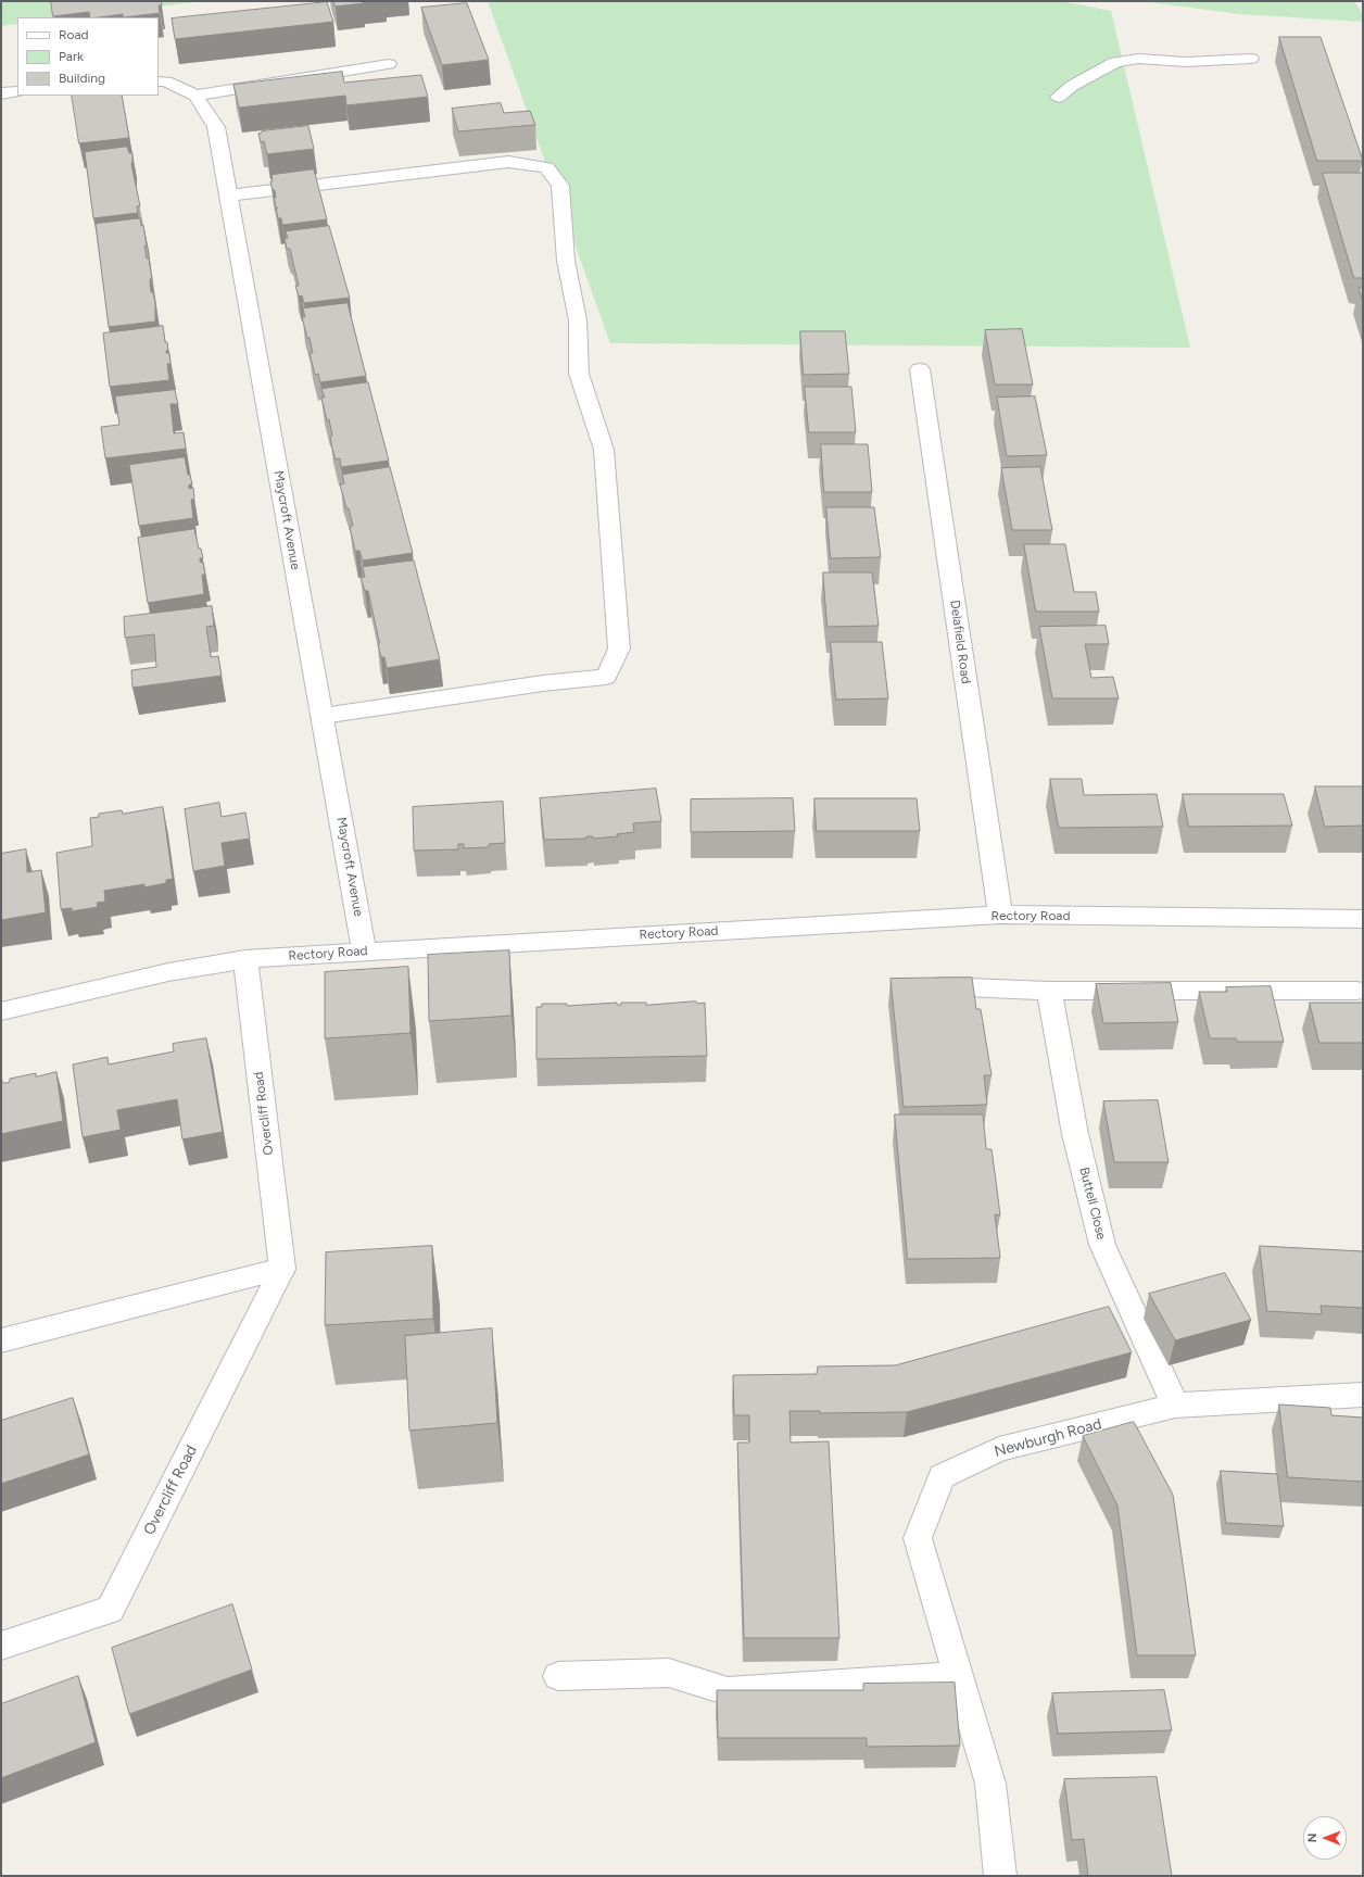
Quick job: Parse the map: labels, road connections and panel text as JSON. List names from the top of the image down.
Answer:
{
  "streets": {
    "street": [
      "Maycroft Avenue",
      "Delafield Road",
      "Rectory Road",
      "Overcliff Road",
      "Buttell Close",
      "Newburgh Road"
    ]
  },
  "crossings": [
    ["Maycroft Avenue", "Rectory Road"],
    ["Delafield Road", "Rectory Road"],
    ["Rectory Road", "Overcliff Road"],
    ["Buttell Close", "Newburgh Road"]
  ],
  "legend": ["Road", "Park", "Building"],
  "north": "left"
}
